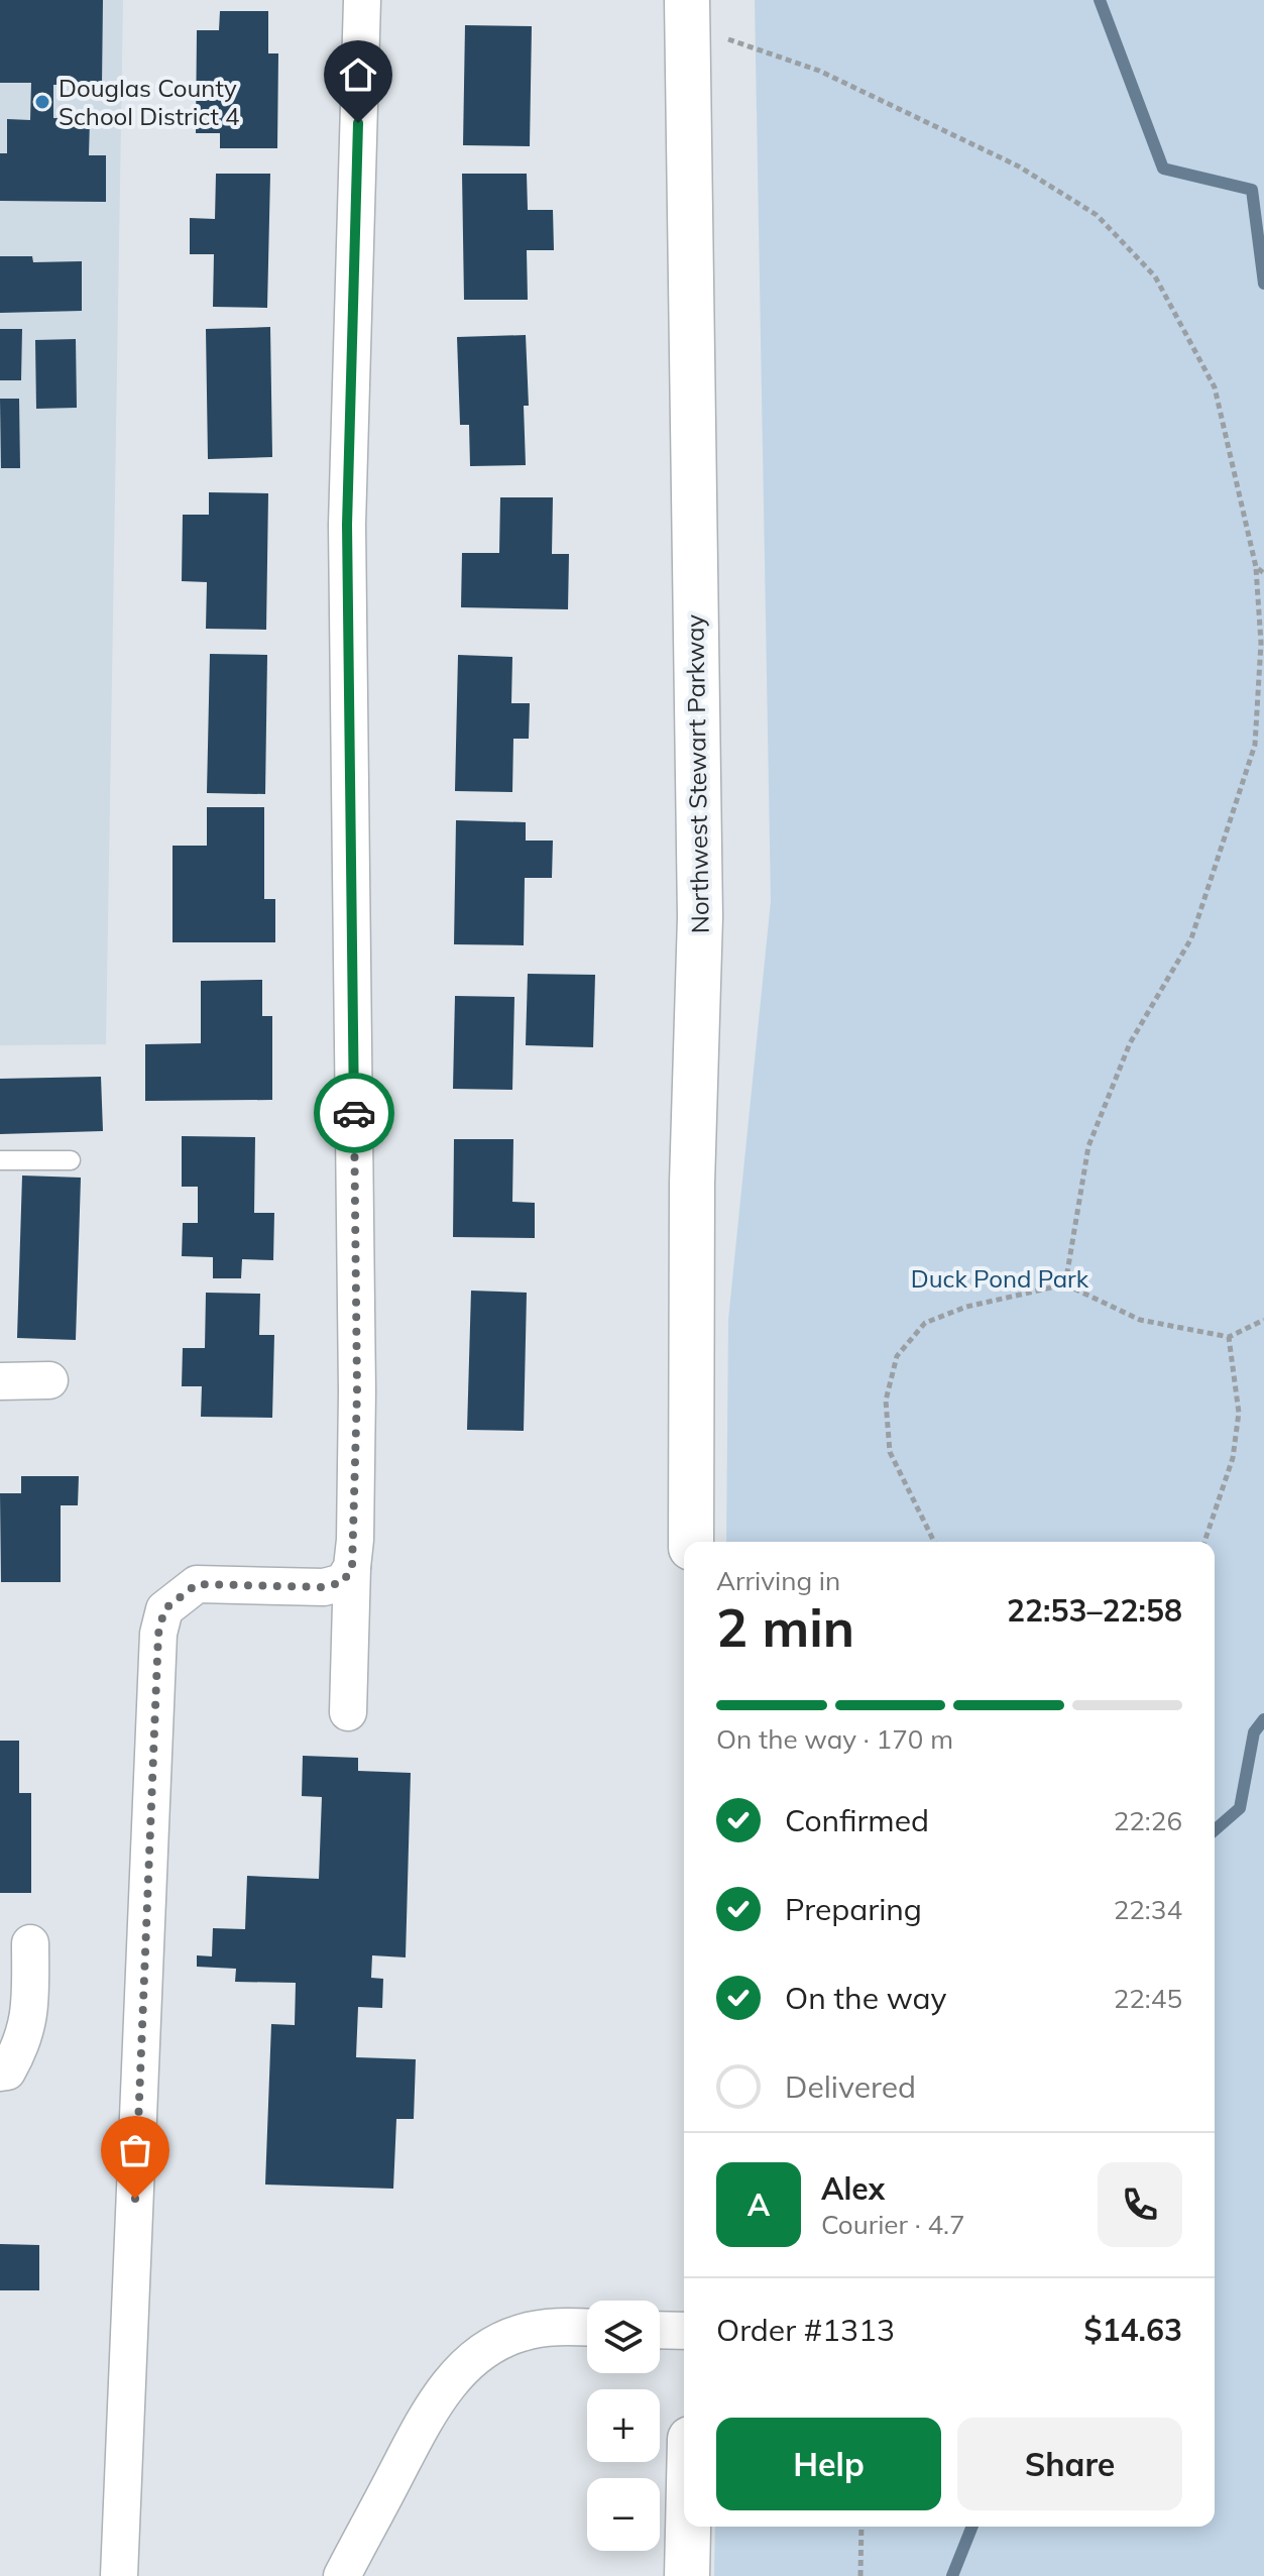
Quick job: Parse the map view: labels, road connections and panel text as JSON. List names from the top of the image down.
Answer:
{
  "streets": {
    "main road": ["Northwest Stewart Parkway"]
  },
  "parks": ["Duck Pond Park"],
  "places": ["Douglas County School District 4"],
  "page": {
    "heading": ["2 min", "Arriving in", "22:53–22:58"],
    "panel": [
      "Alex",
      "Courier · 4.7",
      "Order #1313",
      "$14.63"
    ],
    "bar": "On the way · 170 m",
    "list": [
      ["Confirmed", "22:26"],
      ["Preparing", "22:34"],
      ["On the way", "22:45"],
      "Delivered"
    ],
    "round": "A",
    "map_buttons": ["+", "−"],
    "buttons": ["Help", "Share"]
  }
}
